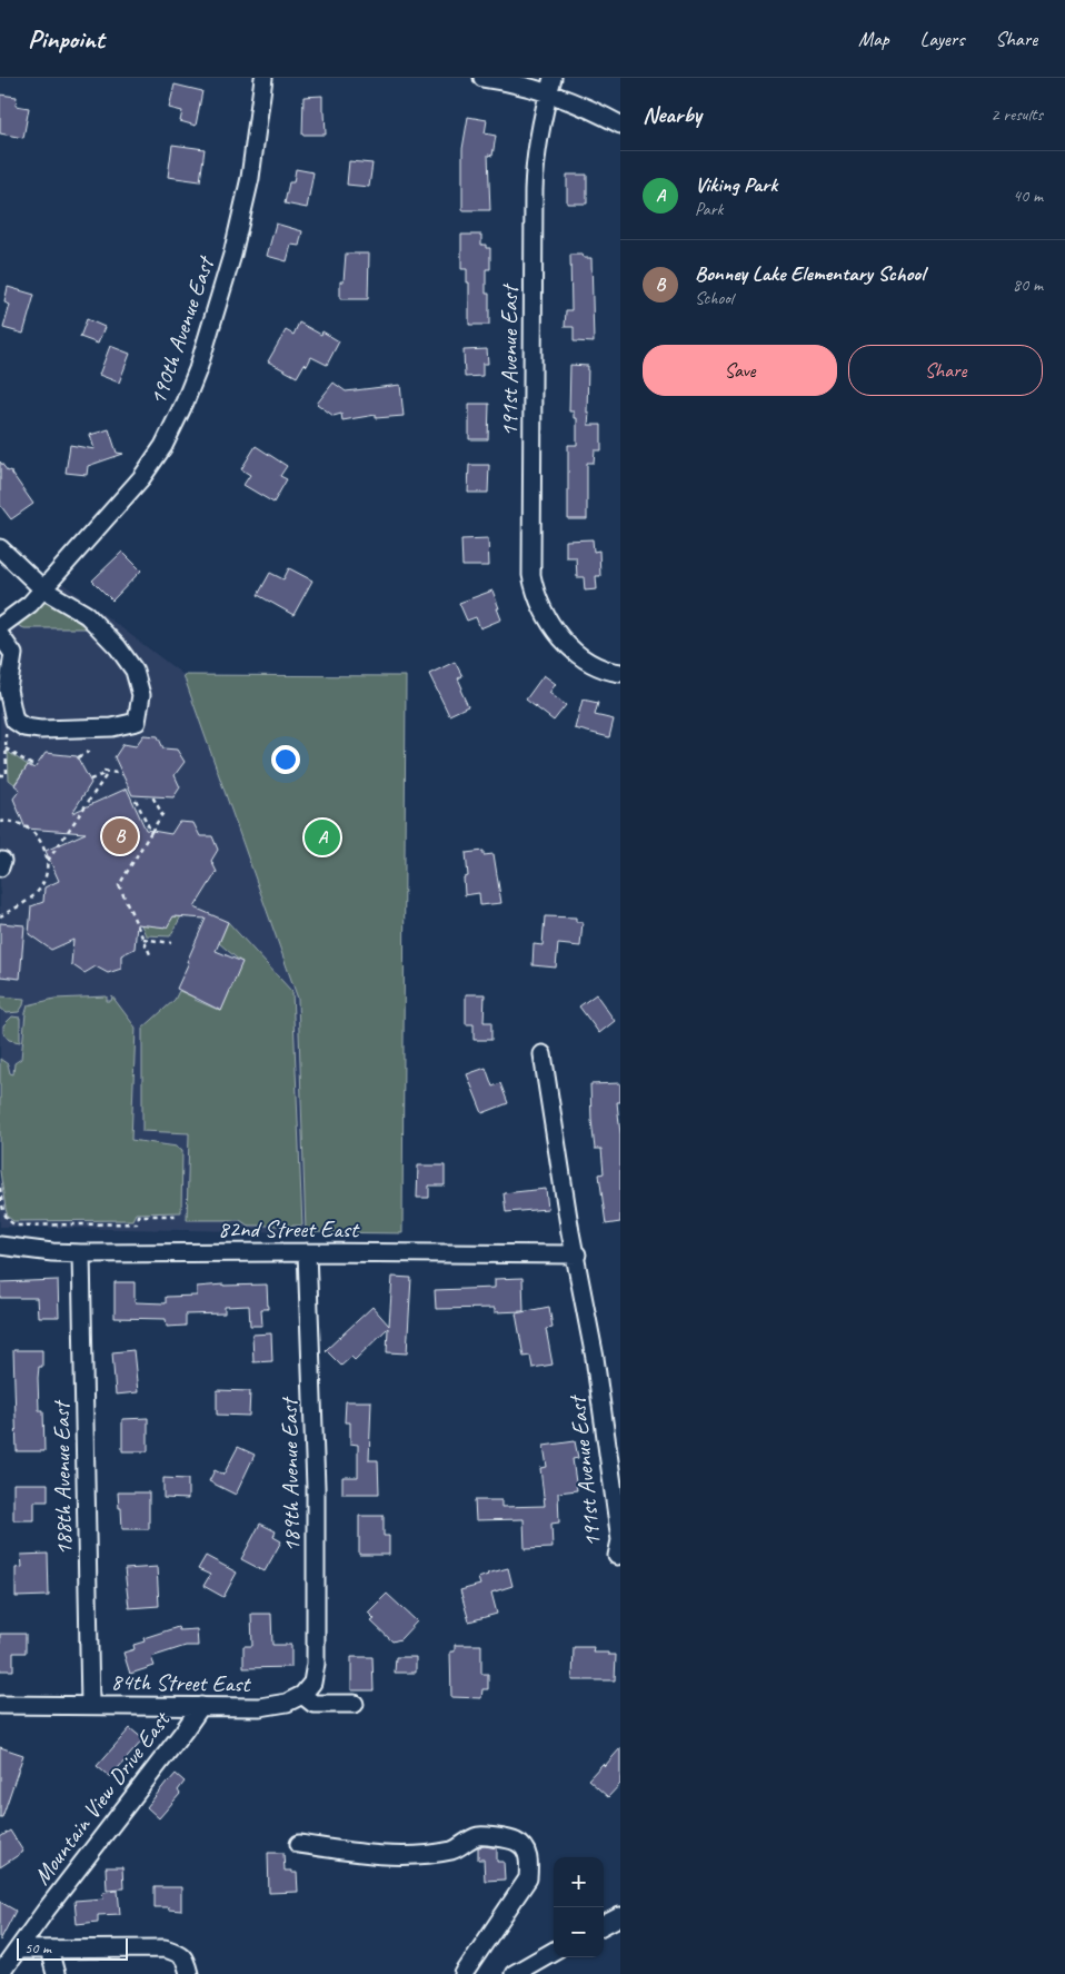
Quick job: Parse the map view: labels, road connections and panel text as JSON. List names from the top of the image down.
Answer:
{
  "streets": {
    "street": [
      "190th Avenue East",
      "191st Avenue East",
      "82nd Street East",
      "189th Avenue East",
      "188th Avenue East",
      "84th Street East",
      "Mountain View Drive East"
    ]
  },
  "crossings": [
    ["191st Avenue East", "82nd Street East"],
    ["82nd Street East", "189th Avenue East"],
    ["82nd Street East", "188th Avenue East"],
    ["189th Avenue East", "84th Street East"],
    ["188th Avenue East", "84th Street East"],
    ["84th Street East", "Mountain View Drive East"]
  ],
  "scale_bar": "50 m",
  "page": {
    "header": "Pinpoint",
    "nav": ["Map", "Layers", "Share"],
    "heading": ["Nearby", "2 results"],
    "list": [
      {
        "mark": "A",
        "name": "Viking Park",
        "note": "Park",
        "value": "40 m"
      },
      {
        "mark": "B",
        "name": "Bonney Lake Elementary School",
        "note": "School",
        "value": "80 m"
      }
    ],
    "buttons": ["Save", "Share"],
    "pins": ["B", "A"],
    "map_buttons": ["+", "−"],
    "scale": "50 m"
  }
}
